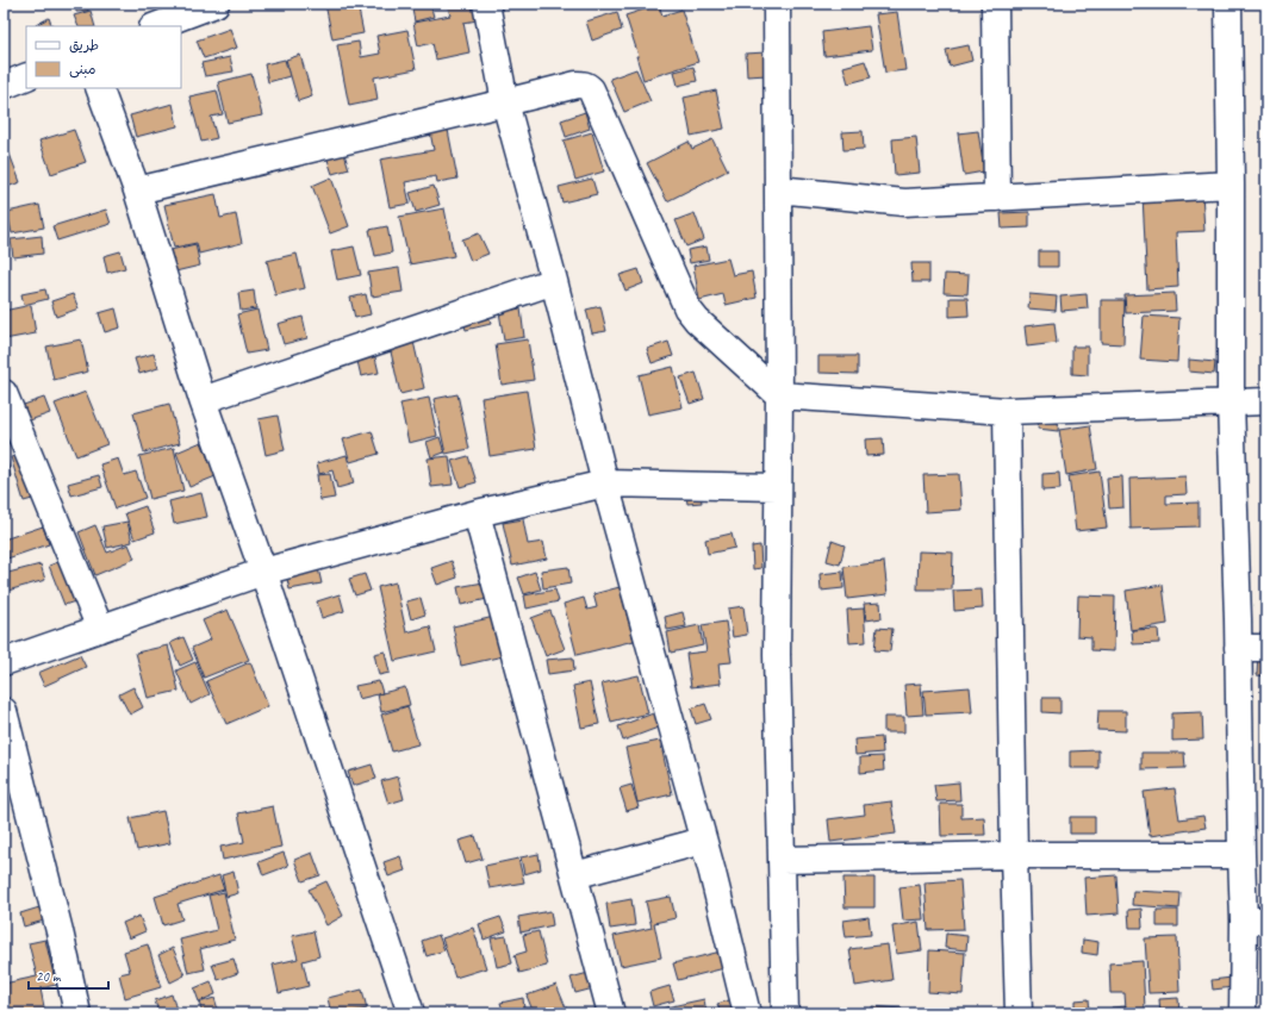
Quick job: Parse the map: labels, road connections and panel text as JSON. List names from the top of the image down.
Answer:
{
  "legend": ["طريق", "مبنى"],
  "scale_bar": "20 m"
}
